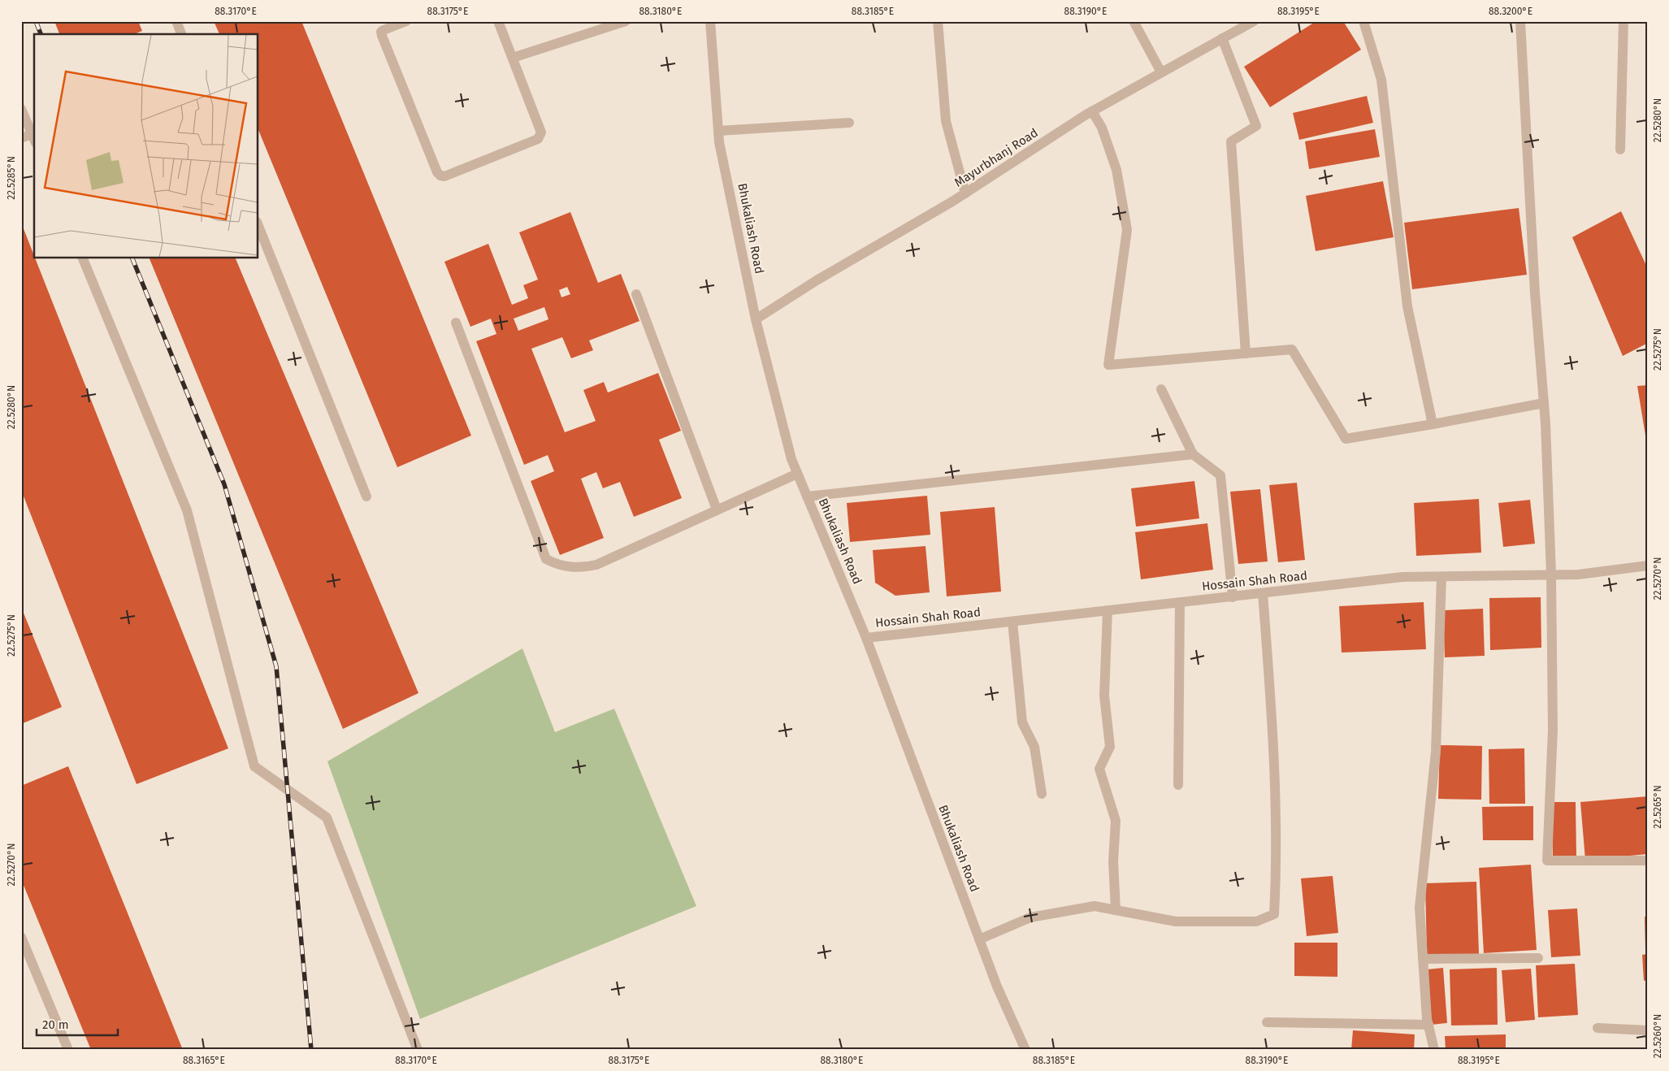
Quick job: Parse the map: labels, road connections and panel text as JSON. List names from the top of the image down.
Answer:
{
  "streets": {
    "street": ["Mayurbhanj Road", "Bhukaliash Road", "Hossain Shah Road"]
  },
  "crossings": [
    ["Mayurbhanj Road", "Bhukaliash Road"],
    ["Bhukaliash Road", "Hossain Shah Road"]
  ],
  "scale_bar": "20 m",
  "coordinates": [
    "88.3170°E",
    "88.3175°E",
    "88.3180°E",
    "88.3185°E",
    "88.3190°E",
    "88.3195°E",
    "88.3200°E",
    "22.5280°N",
    "22.5285°N",
    "22.5275°N",
    "22.5270°N",
    "22.5265°N",
    "22.5260°N",
    "88.3165°E"
  ]
}
